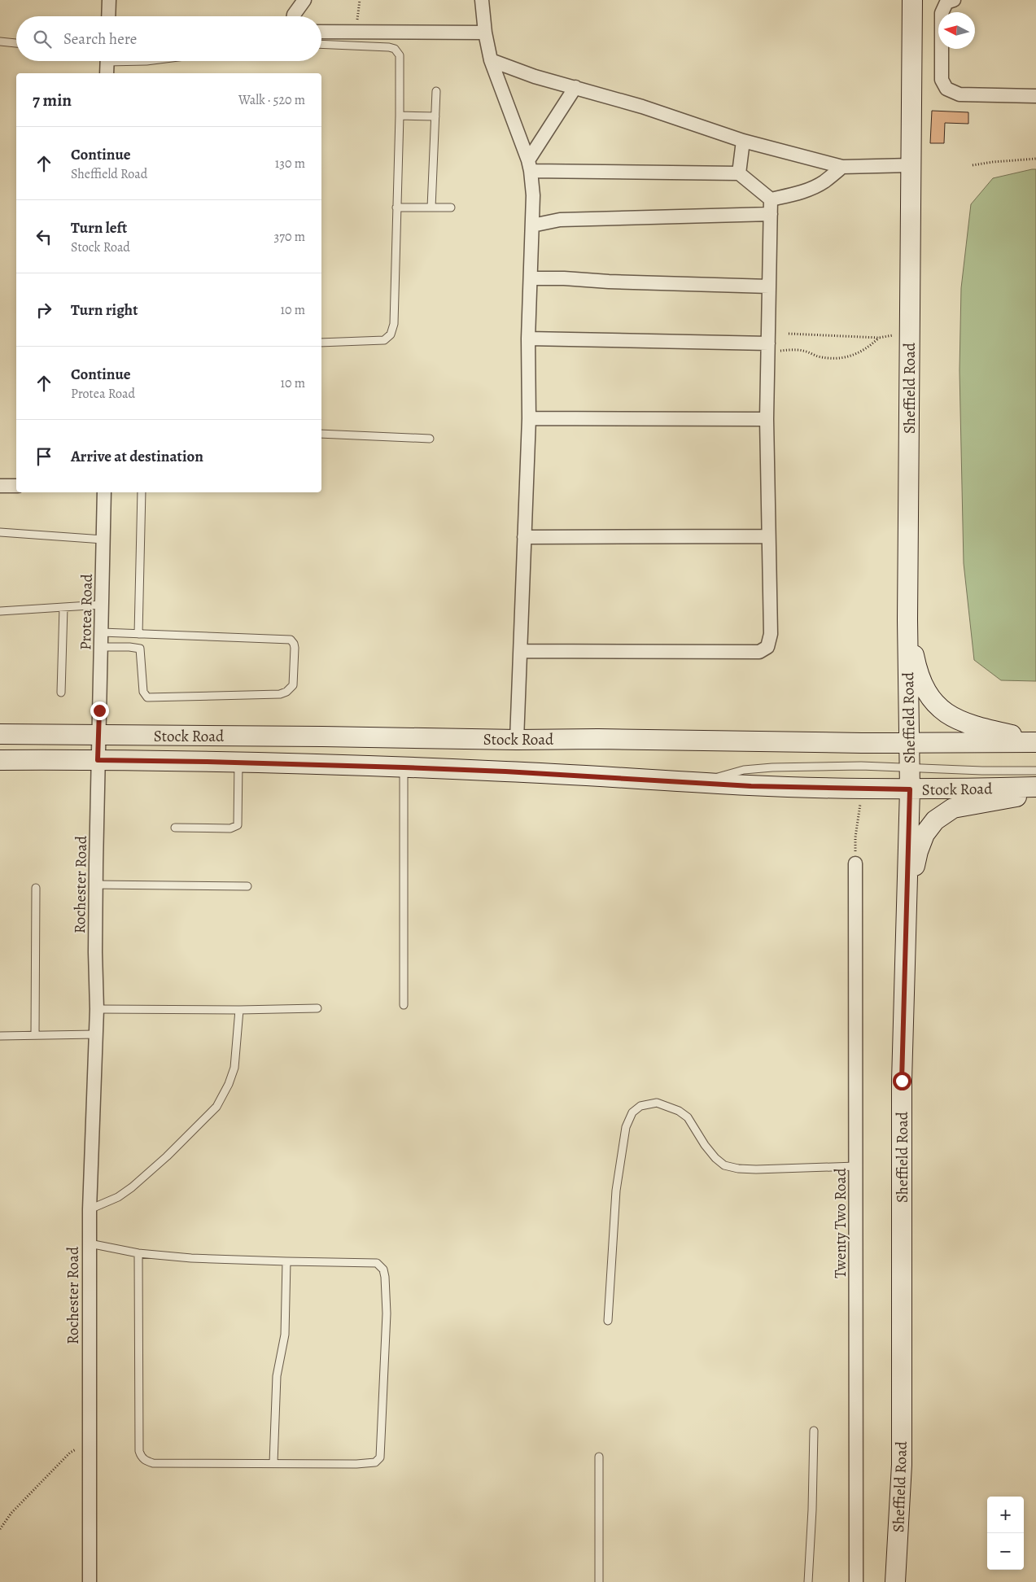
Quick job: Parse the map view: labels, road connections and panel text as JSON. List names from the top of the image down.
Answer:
{
  "streets": {
    "main road": ["Sheffield Road", "Stock Road"],
    "street": ["Protea Road", "Rochester Road", "Twenty Two Road"]
  },
  "crossings": [
    ["Sheffield Road", "Stock Road"],
    ["Protea Road", "Stock Road"],
    ["Protea Road", "Rochester Road"],
    ["Stock Road", "Rochester Road"]
  ],
  "north": "left",
  "page": {
    "search": "Search here",
    "heading": ["7 min", "Walk · 520 m"],
    "list": [
      ["Continue", "Sheffield Road", "130 m"],
      ["Turn left", "Stock Road", "370 m"],
      ["Turn right", "10 m"],
      ["Continue", "Protea Road", "10 m"],
      "Arrive at destination"
    ],
    "map_buttons": ["+", "−"]
  }
}
